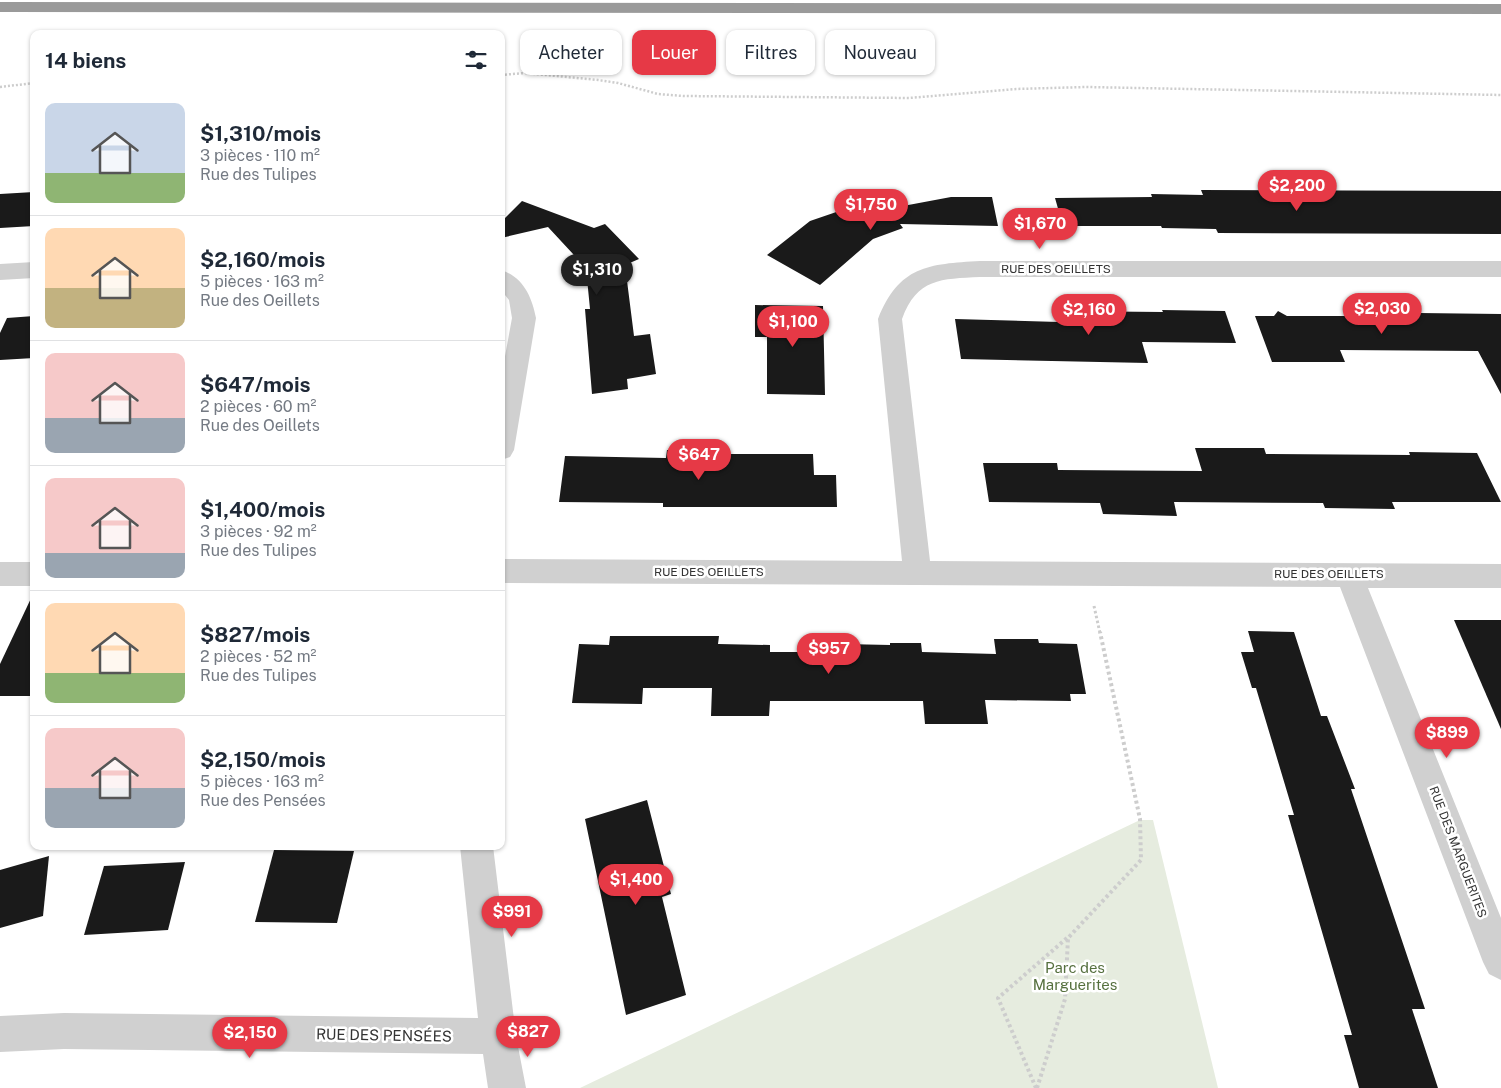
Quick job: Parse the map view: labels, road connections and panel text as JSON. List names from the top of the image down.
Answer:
{
  "streets": {
    "street": ["RUE DES OEILLETS", "RUE DES MARGUERITES", "RUE DES PENSÉES"]
  },
  "crossings": [
    ["RUE DES OEILLETS", "RUE DES MARGUERITES"]
  ],
  "parks": ["Parc des Marguerites"],
  "page": {
    "chip": [
      "Acheter",
      "Louer",
      "Filtres",
      "Nouveau"
    ],
    "heading": "14 biens",
    "list": [
      {
        "name": "$1,310/mois",
        "note": "3 pièces · 110 m² · Rue des Tulipes"
      },
      {
        "name": "$2,160/mois",
        "note": "5 pièces · 163 m² · Rue des Oeillets"
      },
      {
        "name": "$647/mois",
        "note": "2 pièces · 60 m² · Rue des Oeillets"
      },
      {
        "name": "$1,400/mois",
        "note": "3 pièces · 92 m² · Rue des Tulipes"
      },
      {
        "name": "$827/mois",
        "note": "2 pièces · 52 m² · Rue des Tulipes"
      },
      {
        "name": "$2,150/mois",
        "note": "5 pièces · 163 m² · Rue des Pensées"
      }
    ],
    "price": [
      "$2,200",
      "$1,750",
      "$1,670",
      "$1,310",
      "$2,030",
      "$2,160",
      "$1,100",
      "$647",
      "$957",
      "$899",
      "$1,400",
      "$991",
      "$827",
      "$2,150"
    ]
  }
}
